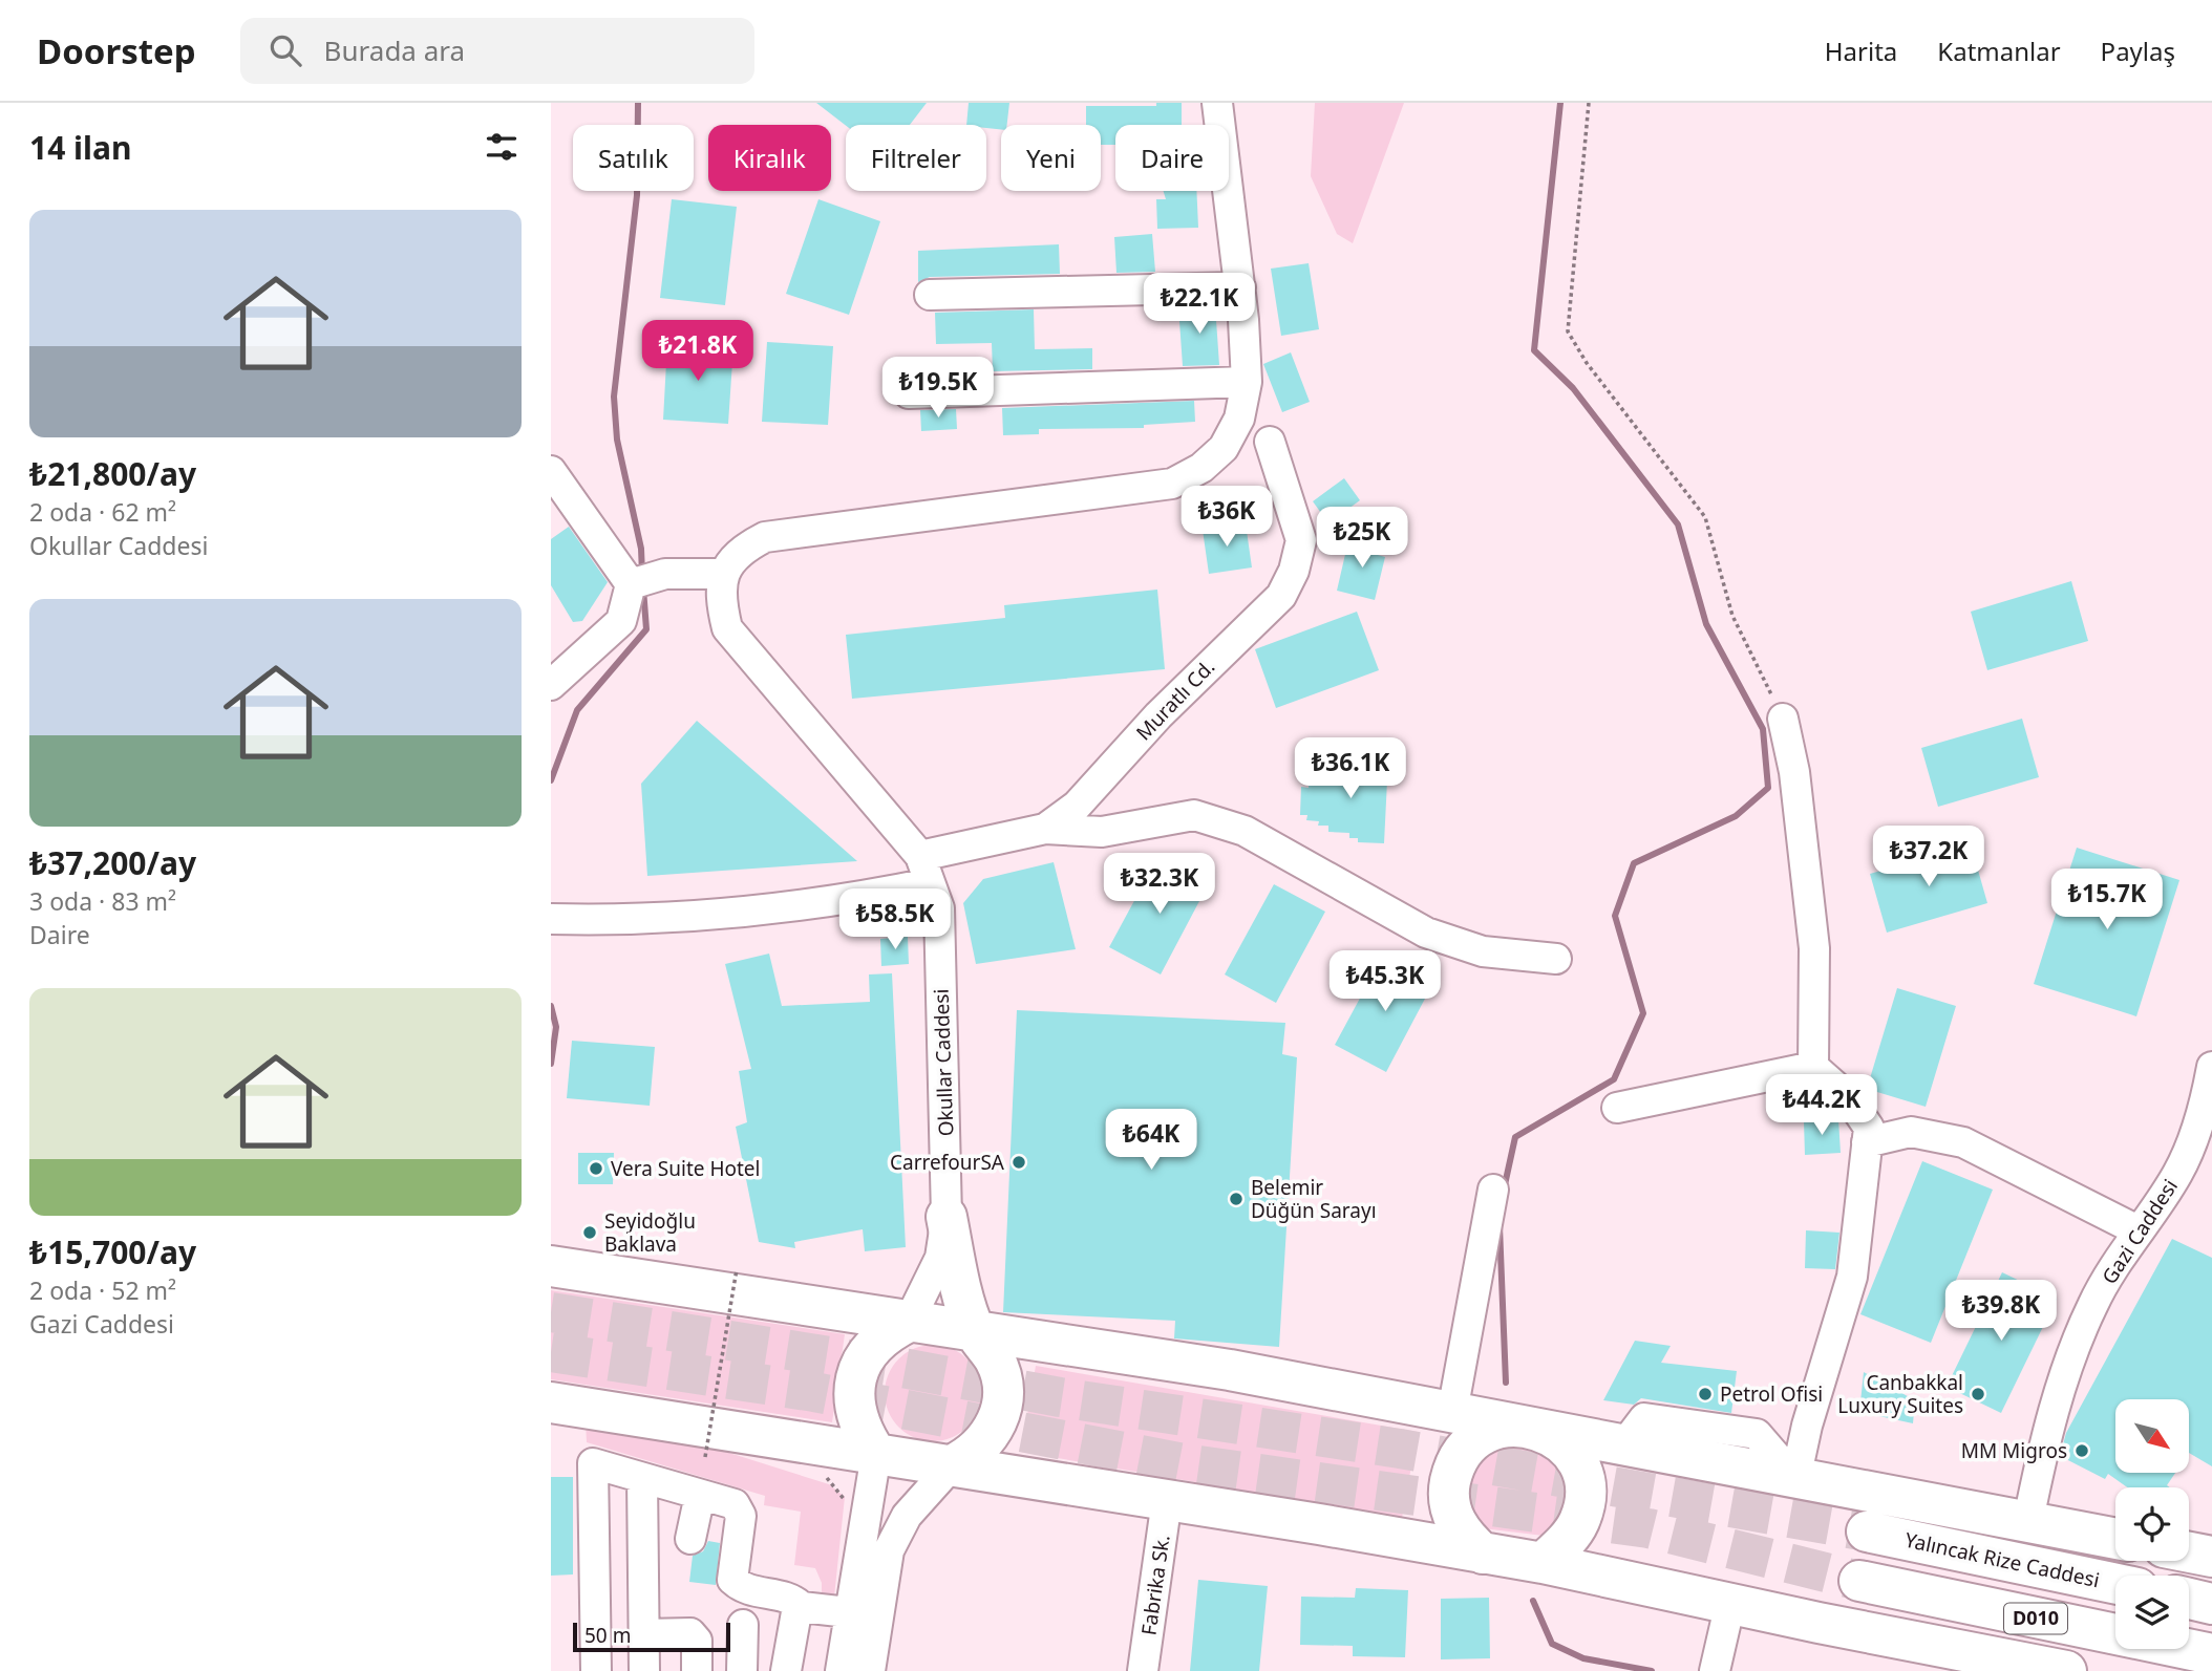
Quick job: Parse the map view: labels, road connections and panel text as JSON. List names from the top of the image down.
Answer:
{
  "streets": {
    "highway": ["Yalıncak Rize Caddesi", "D010"],
    "street": [
      "Muratlı Cd.",
      "Okullar Caddesi",
      "Gazi Caddesi",
      "Fabrika Sk."
    ]
  },
  "crossings": [
    ["Muratlı Cd.", "Okullar Caddesi"]
  ],
  "places": [
    "CarrefourSA",
    "Vera Suite Hotel",
    "Belemir Düğün Sarayı",
    "Seyidoğlu Baklava",
    "Petrol Ofisi",
    "Canbakkal Luxury Suites",
    "MM Migros"
  ],
  "scale_bar": "50 m",
  "north": "bottom right",
  "page": {
    "header": "Doorstep",
    "search": "Burada ara",
    "nav": ["Harita", "Katmanlar", "Paylaş"],
    "heading": "14 ilan",
    "chip": [
      "Satılık",
      "Kiralık",
      "Filtreler",
      "Yeni",
      "Daire"
    ],
    "list": [
      {
        "name": "₺21,800/ay",
        "note": "2 oda · 62 m² · Okullar Caddesi"
      },
      {
        "name": "₺37,200/ay",
        "note": "3 oda · 83 m² · Daire"
      },
      {
        "name": "₺15,700/ay",
        "note": "2 oda · 52 m² · Gazi Caddesi"
      }
    ],
    "price": [
      "₺22.1K",
      "₺21.8K",
      "₺19.5K",
      "₺36K",
      "₺25K",
      "₺36.1K",
      "₺37.2K",
      "₺32.3K",
      "₺15.7K",
      "₺58.5K",
      "₺45.3K",
      "₺44.2K",
      "₺64K",
      "₺39.8K"
    ],
    "scale": "50 m"
  }
}
